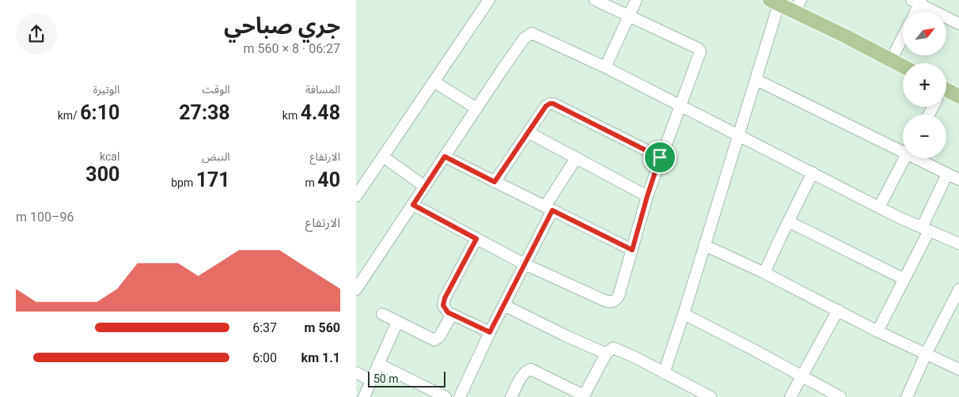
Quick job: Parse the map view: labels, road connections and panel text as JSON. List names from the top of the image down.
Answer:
{
  "scale_bar": "50 m",
  "north": "top right",
  "page": {
    "heading": ["جري صباحي", "06:27 · 8 × 560 m"],
    "map_buttons": ["+", "−"],
    "stats": [
      ["المسافة", "4.48 km"],
      ["الوقت", "27:38"],
      ["الوتيرة", "6:10 /km"],
      ["الارتفاع", "40 m"],
      ["النبض", "171 bpm"],
      ["kcal", "300"]
    ],
    "chart": ["الارتفاع", "96–100 m"],
    "list": [
      {
        "name": "560 m",
        "note": "6:37"
      },
      {
        "name": "1.1 km",
        "note": "6:00"
      }
    ],
    "scale": "50 m"
  }
}
